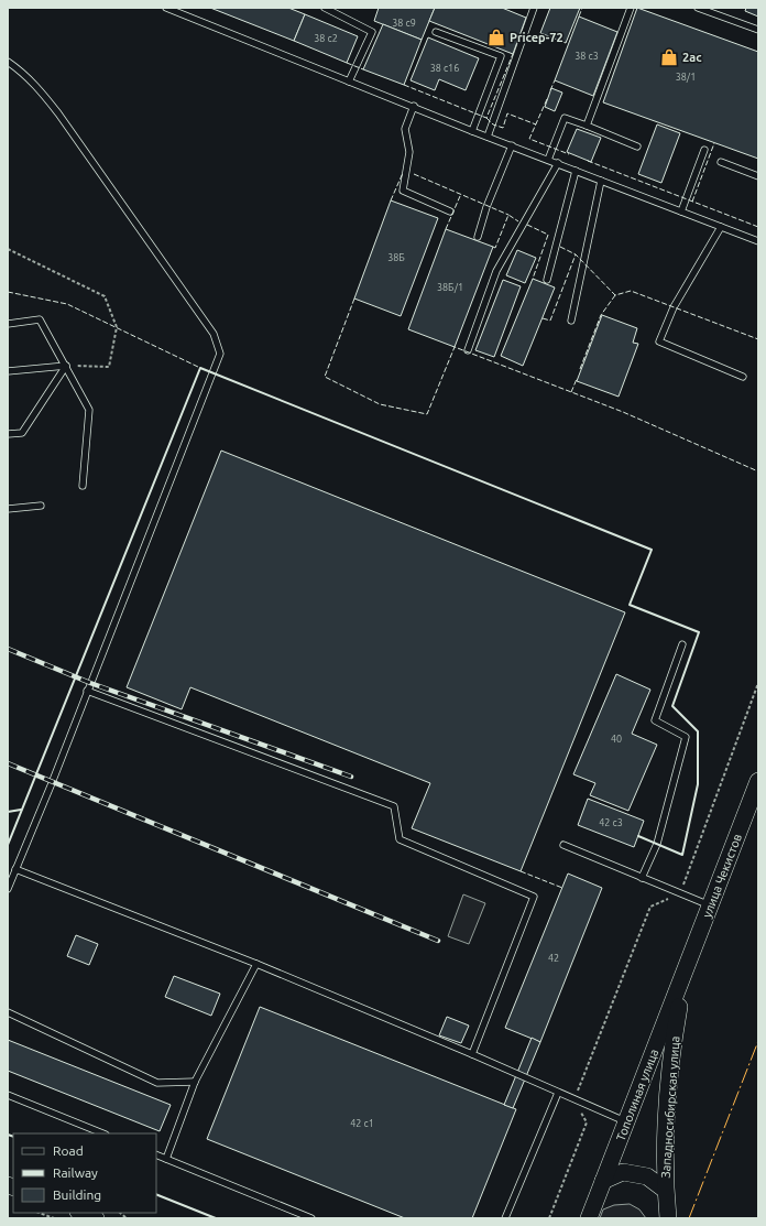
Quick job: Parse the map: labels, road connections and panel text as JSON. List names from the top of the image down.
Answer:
{
  "streets": {
    "main road": ["улица Чекистов", "Тополиная улица", "Западносибирская улица"]
  },
  "crossings": [
    ["улица Чекистов", "Тополиная улица"],
    ["улица Чекистов", "Западносибирская улица"],
    ["Тополиная улица", "Западносибирская улица"]
  ],
  "places": {
    "shop": ["Pricep-72", "2ас"]
  },
  "house_numbers": [
    "38 с9",
    "38 с2",
    "38 с3",
    "38 c16",
    "38/1",
    "38Б",
    "38Б/1",
    "40",
    "42 с3",
    "42",
    "42 c1"
  ],
  "legend": ["Road", "Railway", "Building"]
}
